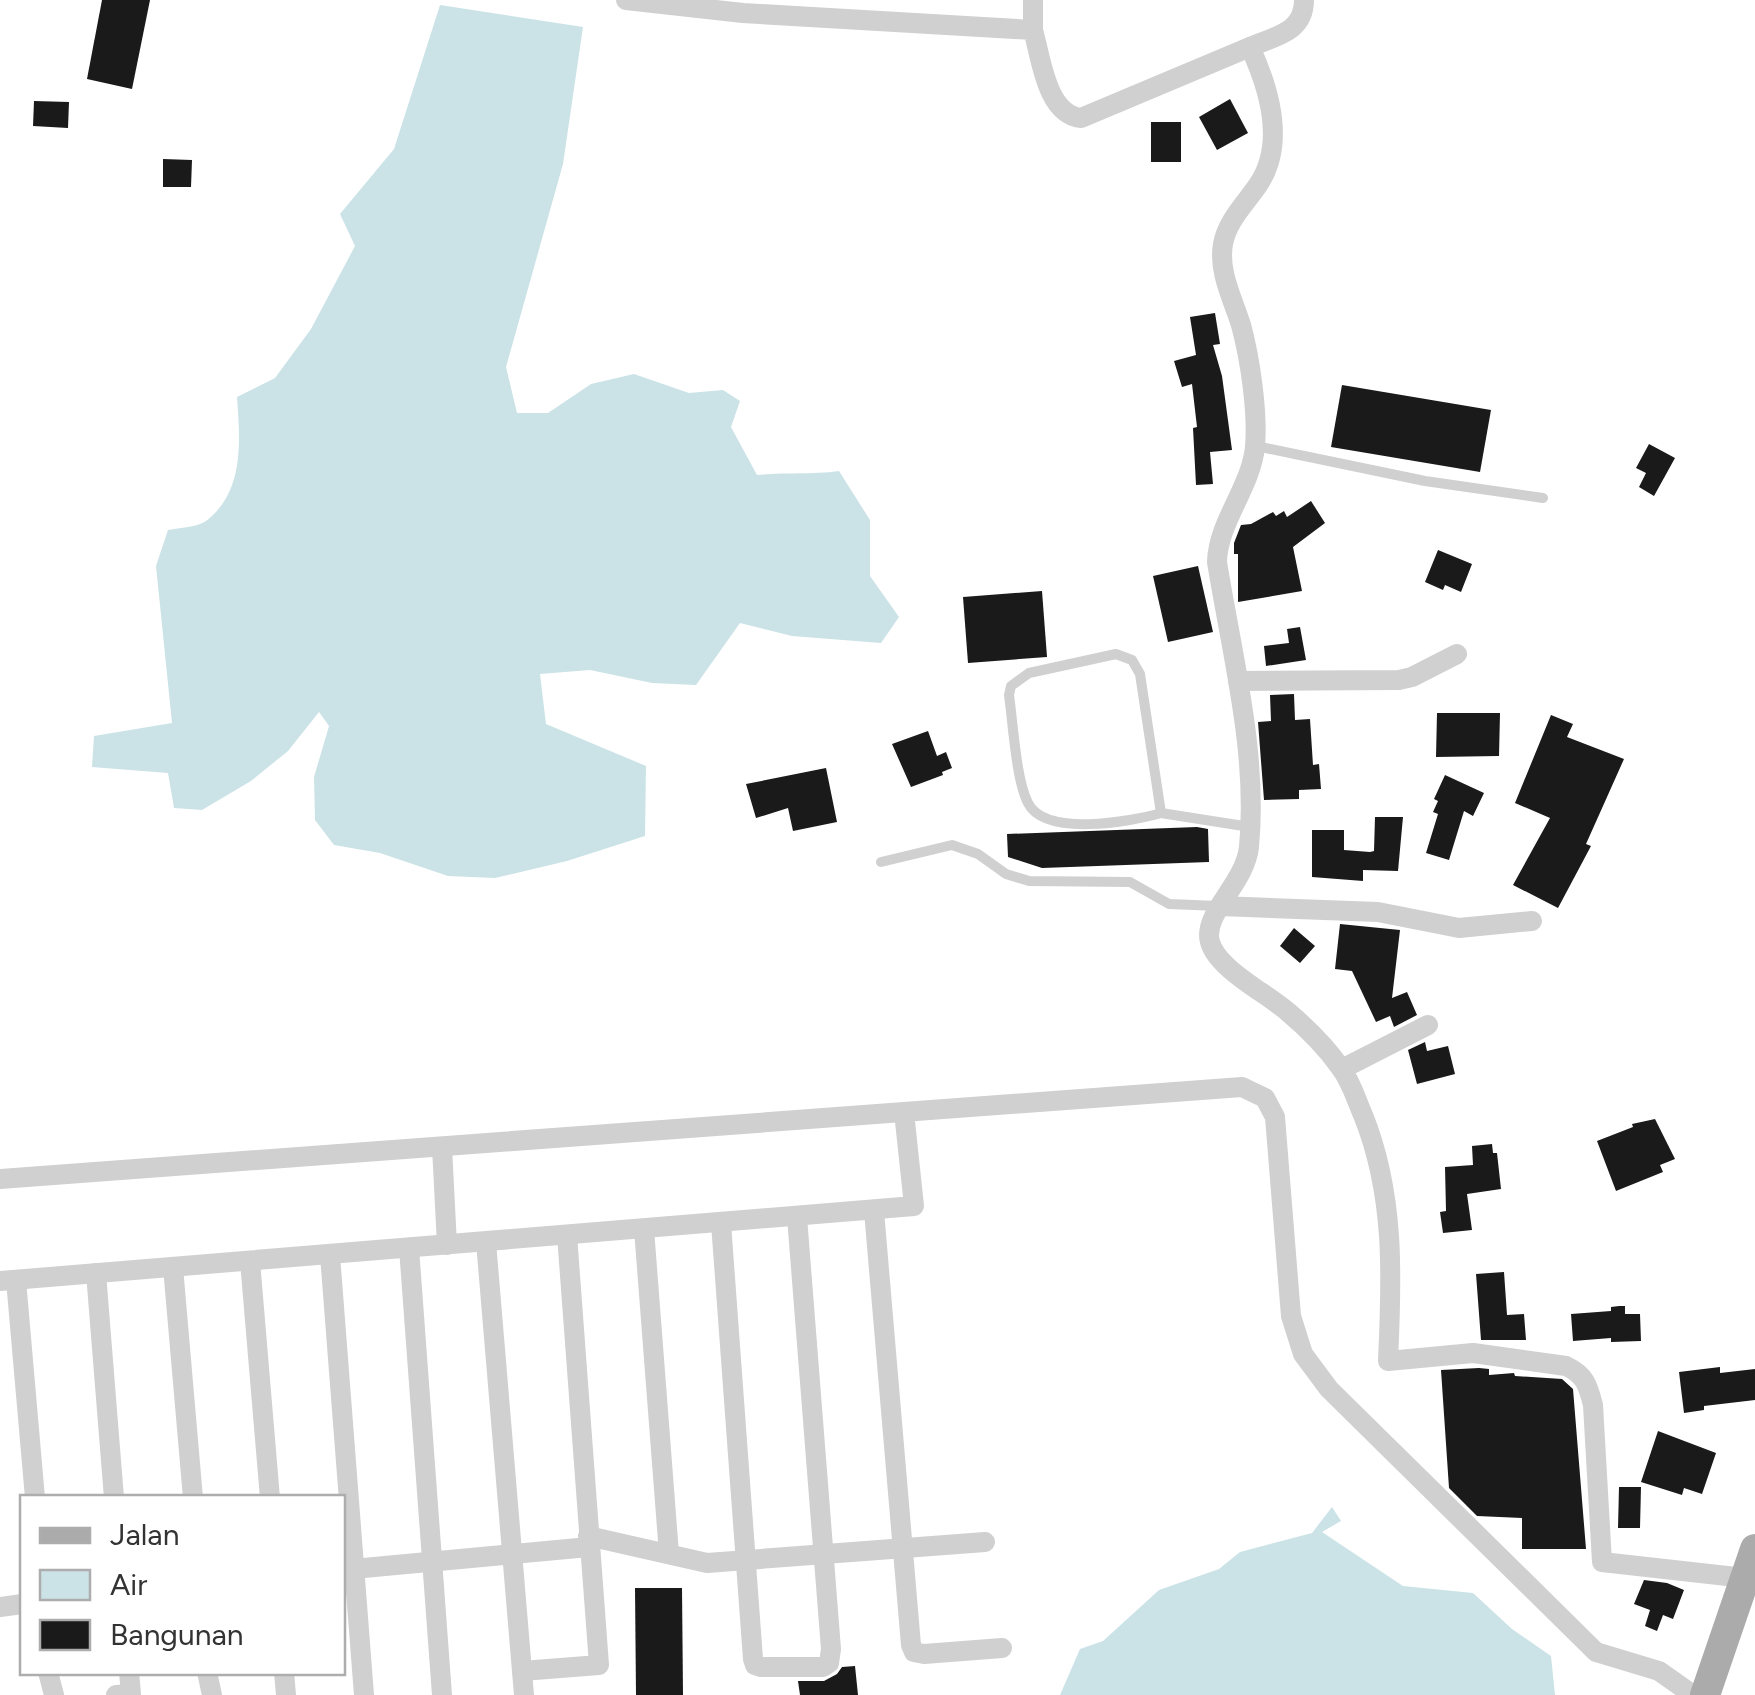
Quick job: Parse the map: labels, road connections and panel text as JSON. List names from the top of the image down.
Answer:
{
  "legend": ["Jalan", "Air", "Bangunan"]
}
